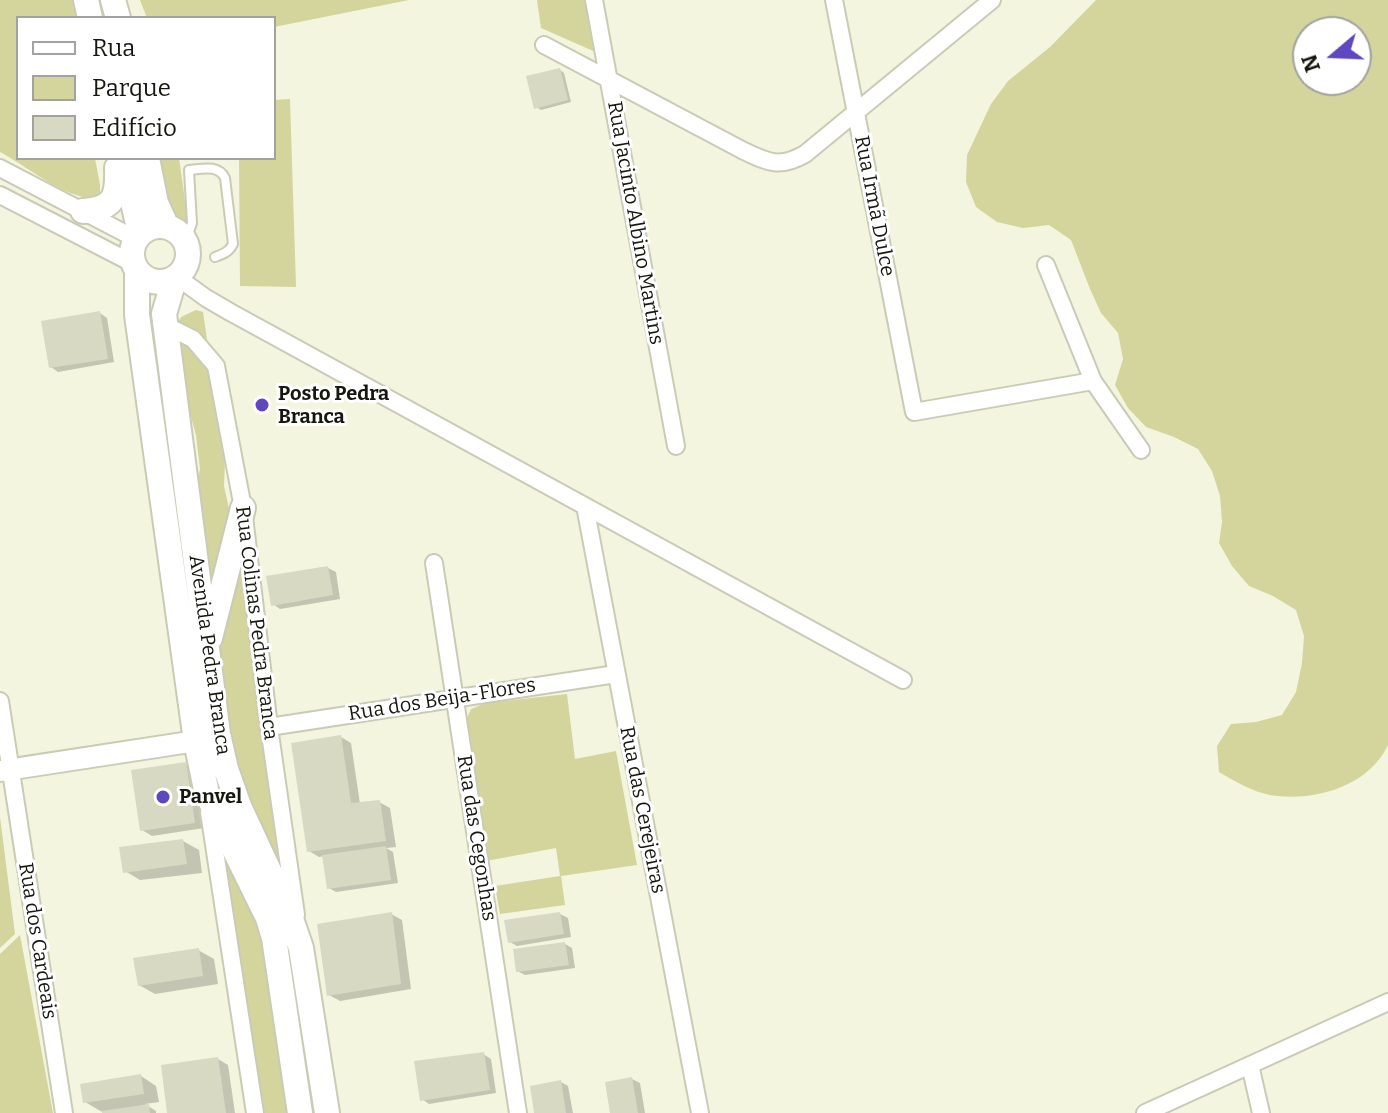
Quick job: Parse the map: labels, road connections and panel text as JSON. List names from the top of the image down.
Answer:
{
  "streets": {
    "main road": ["Avenida Pedra Branca"],
    "street": [
      "Rua Irmã Dulce",
      "Rua Jacinto Albino Martins",
      "Rua Colinas Pedra Branca",
      "Rua dos Beija-Flores",
      "Rua das Cerejeiras",
      "Rua das Cegonhas",
      "Rua dos Cardeais"
    ]
  },
  "crossings": [
    ["Rua Colinas Pedra Branca", "Avenida Pedra Branca"],
    ["Rua Colinas Pedra Branca", "Rua dos Beija-Flores"],
    ["Rua dos Beija-Flores", "Rua das Cerejeiras"],
    ["Rua dos Beija-Flores", "Rua das Cegonhas"]
  ],
  "places": ["Posto Pedra Branca", "Panvel"],
  "legend": ["Rua", "Parque", "Edifício"],
  "north": "left"
}
